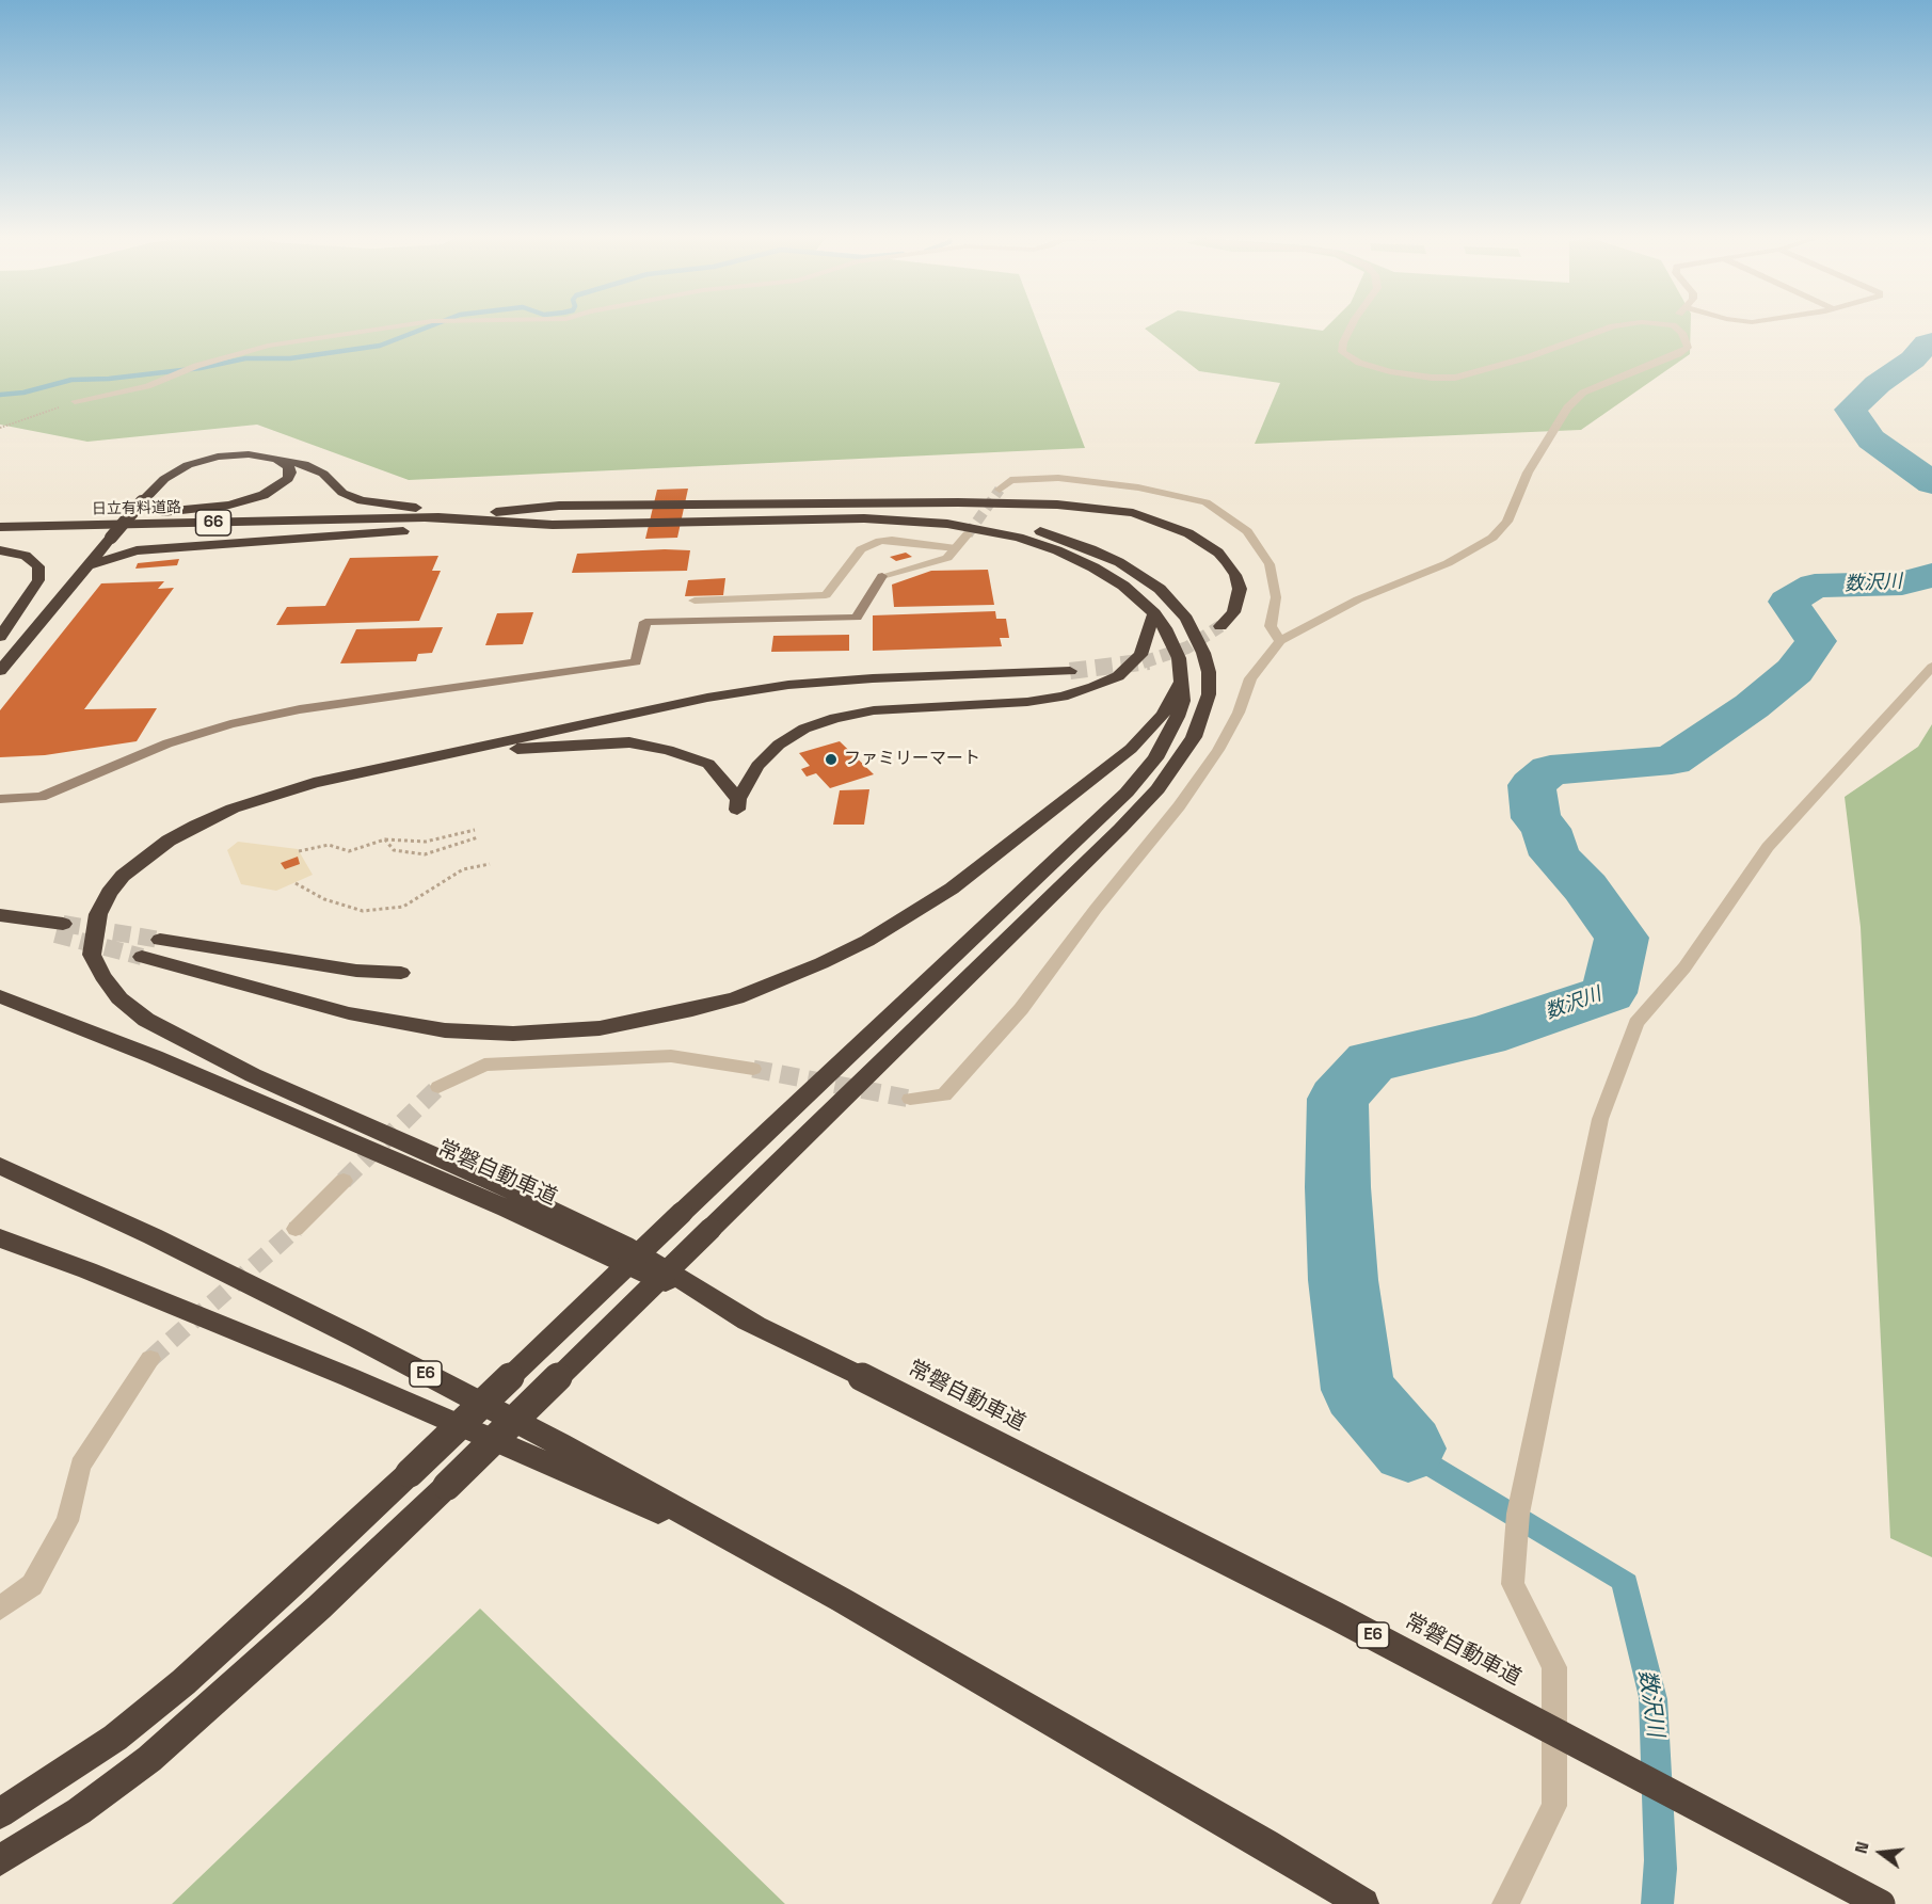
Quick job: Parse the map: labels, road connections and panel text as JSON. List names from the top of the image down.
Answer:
{
  "streets": {
    "highway": [
      "日立有料道路",
      "66",
      "常磐自動車道",
      "E6"
    ]
  },
  "water": ["数沢川"],
  "places": ["ファミリーマート"],
  "north": "left"
}
